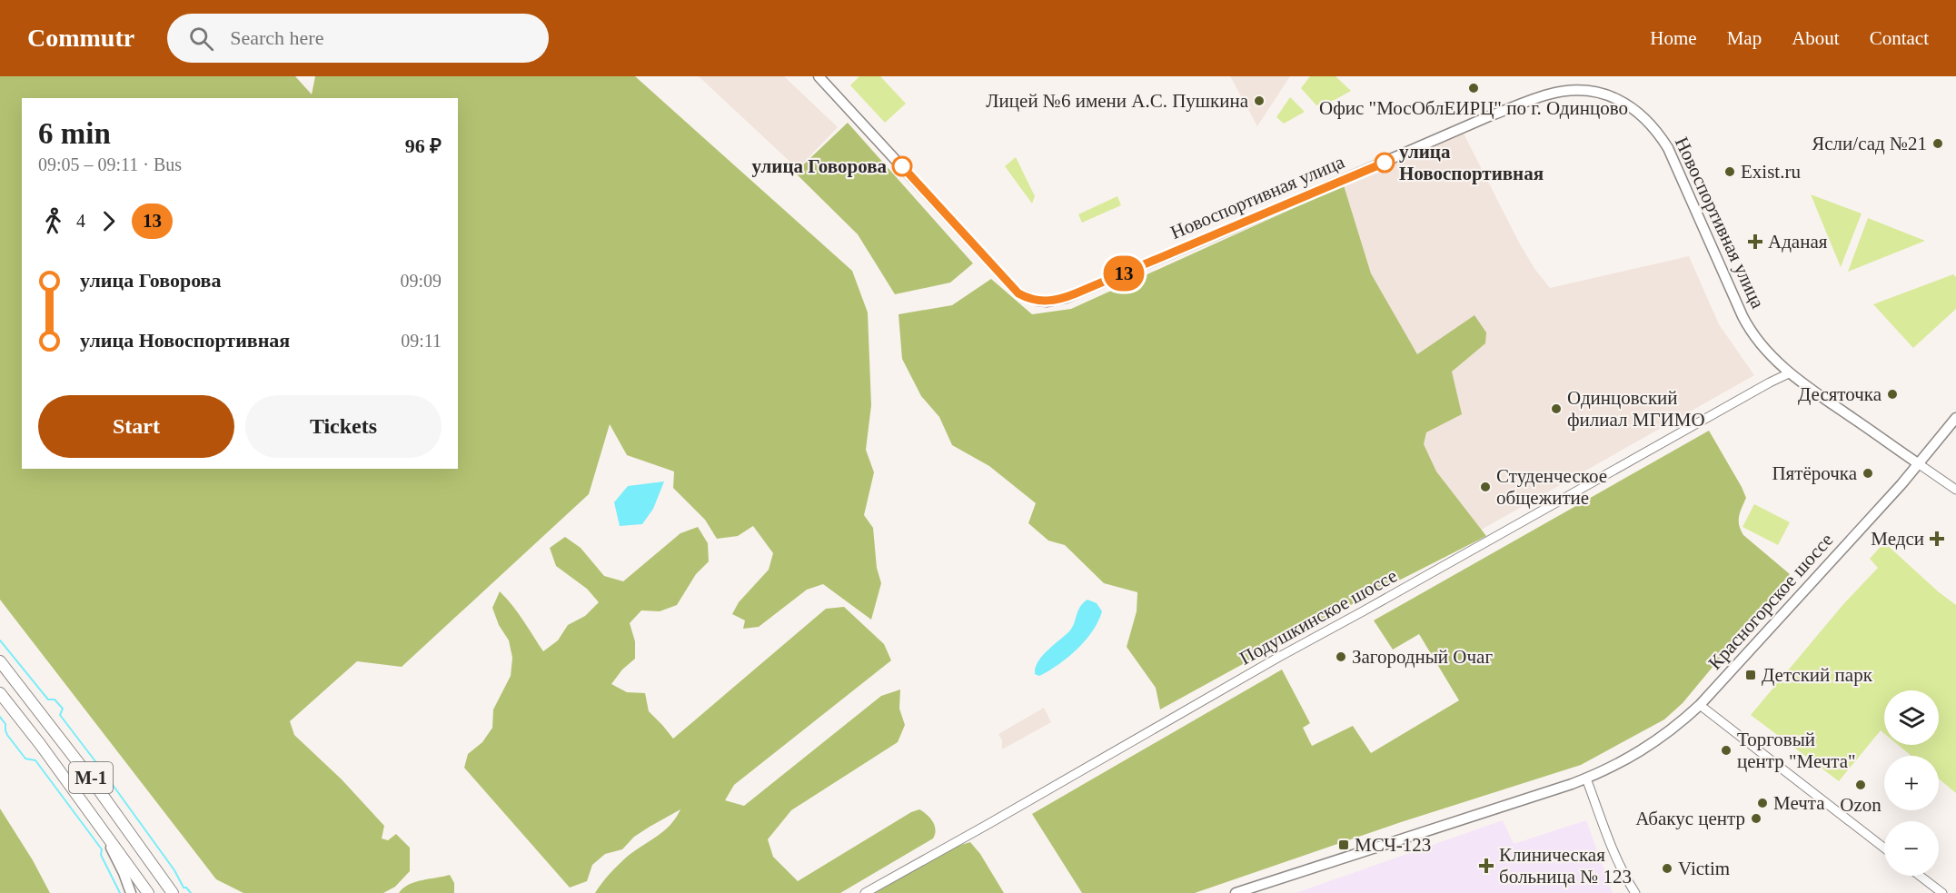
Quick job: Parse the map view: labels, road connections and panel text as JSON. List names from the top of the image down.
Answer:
{
  "streets": {
    "highway": ["М-1"],
    "main road": ["Новоспортивная улица", "Красногорское шоссе"],
    "street": ["Подушкинское шоссе"]
  },
  "crossings": [
    ["Новоспортивная улица", "Красногорское шоссе"],
    ["Новоспортивная улица", "Подушкинское шоссе"]
  ],
  "places": {
    "other": [
      "Офис \"МосОблЕИРЦ\" по г. Одинцово",
      "Лицей №6 имени А.С. Пушкина",
      "Ясли/сад №21",
      "улица Новоспортивная",
      "улица Говорова",
      "Exist.ru",
      "Десяточка",
      "Одинцовский филиал МГИМО",
      "Пятёрочка",
      "Студенческое общежитие",
      "Загородный Очаг",
      "Торговый центр \"Мечта\"",
      "Ozon",
      "Мечта",
      "Абакус центр",
      "Victim"
    ],
    "health": ["Аданая", "Медси", "Клиническая больница № 123"],
    "transit": ["Детский парк", "МСЧ-123"]
  },
  "lines": ["bus line 13"],
  "page": {
    "header": "Commutr",
    "search": "Search here",
    "nav": [
      "Home",
      "Map",
      "About",
      "Contact"
    ],
    "on_map": "13",
    "heading": ["6 min", "09:05 – 09:11 · Bus", "96 ₽"],
    "legs": ["4", "13"],
    "list": [
      {
        "name": "улица Говорова",
        "value": "09:09"
      },
      {
        "name": "улица Новоспортивная",
        "value": "09:11"
      }
    ],
    "buttons": ["Start", "Tickets"],
    "map_buttons": ["+", "−"]
  }
}
